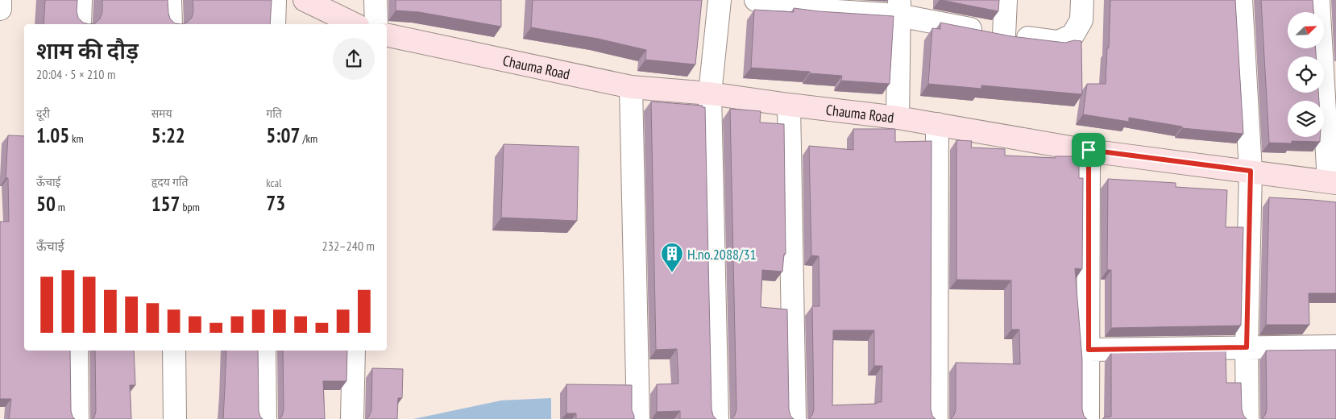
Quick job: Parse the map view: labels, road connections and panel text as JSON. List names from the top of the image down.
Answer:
{
  "streets": {
    "street": ["Chauma Road"]
  },
  "places": {
    "building": ["H.no.2088/31"]
  },
  "north": "top right",
  "page": {
    "heading": ["शाम की दौड़", "20:04 · 5 × 210 m"],
    "stats": [
      ["दूरी", "1.05 km"],
      ["समय", "5:22"],
      ["गति", "5:07 /km"],
      ["ऊँचाई", "50 m"],
      ["हृदय गति", "157 bpm"],
      ["kcal", "73"]
    ],
    "chart": ["ऊँचाई", "232–240 m"]
  }
}
